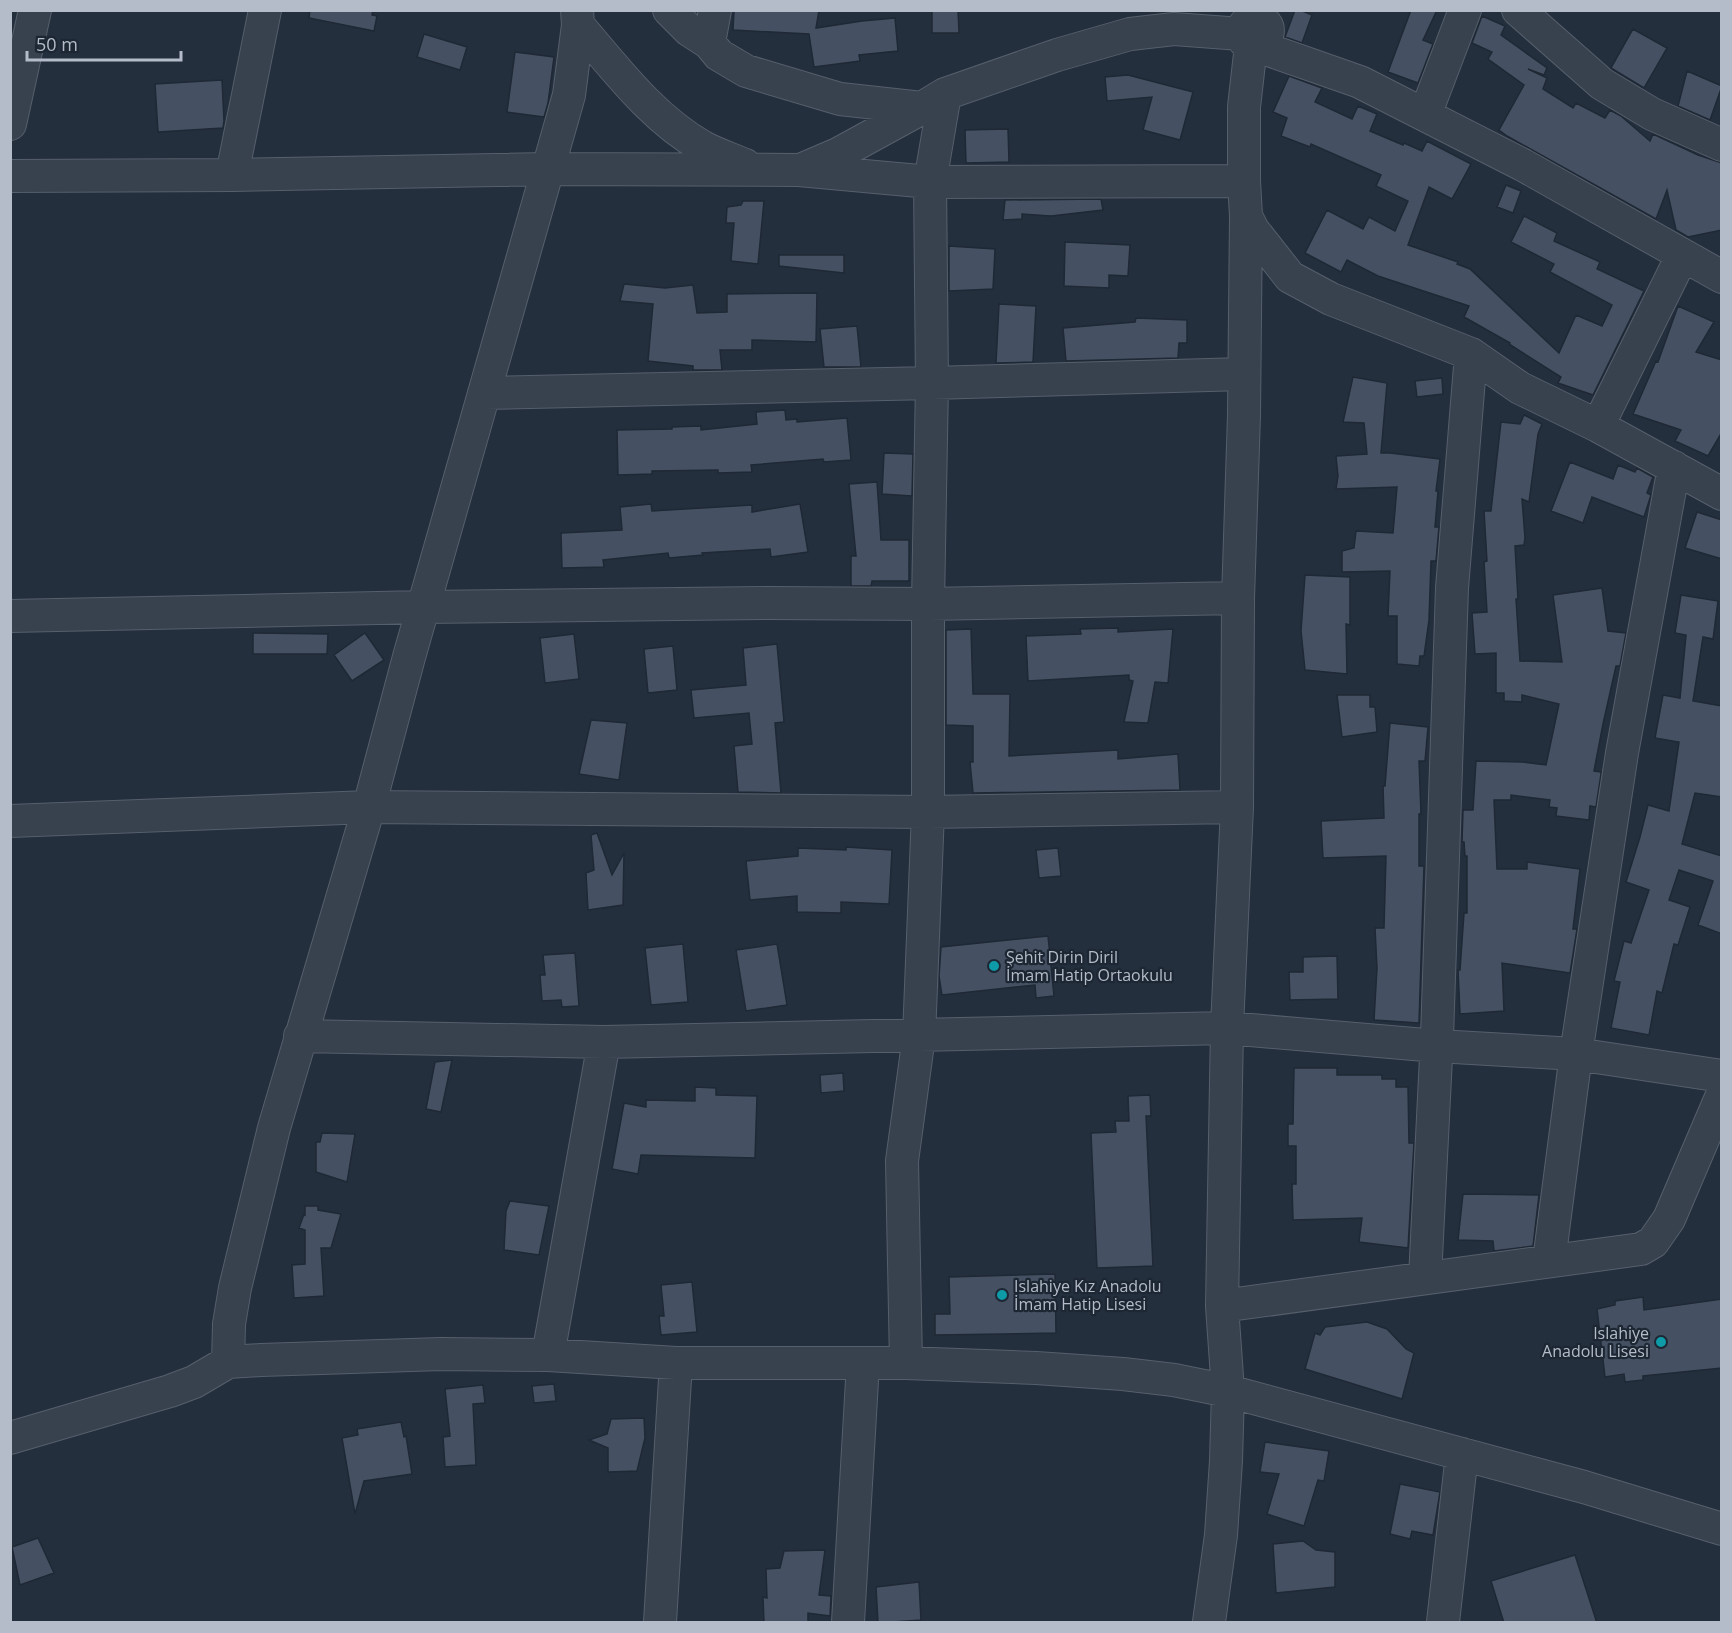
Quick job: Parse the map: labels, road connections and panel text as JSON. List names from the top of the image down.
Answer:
{
  "places": ["Şehit Dirin Diril İmam Hatip Ortaokulu", "Islahiye Kız Anadolu İmam Hatip Lisesi", "Islahiye Anadolu Lisesi"],
  "scale_bar": "50 m"
}
